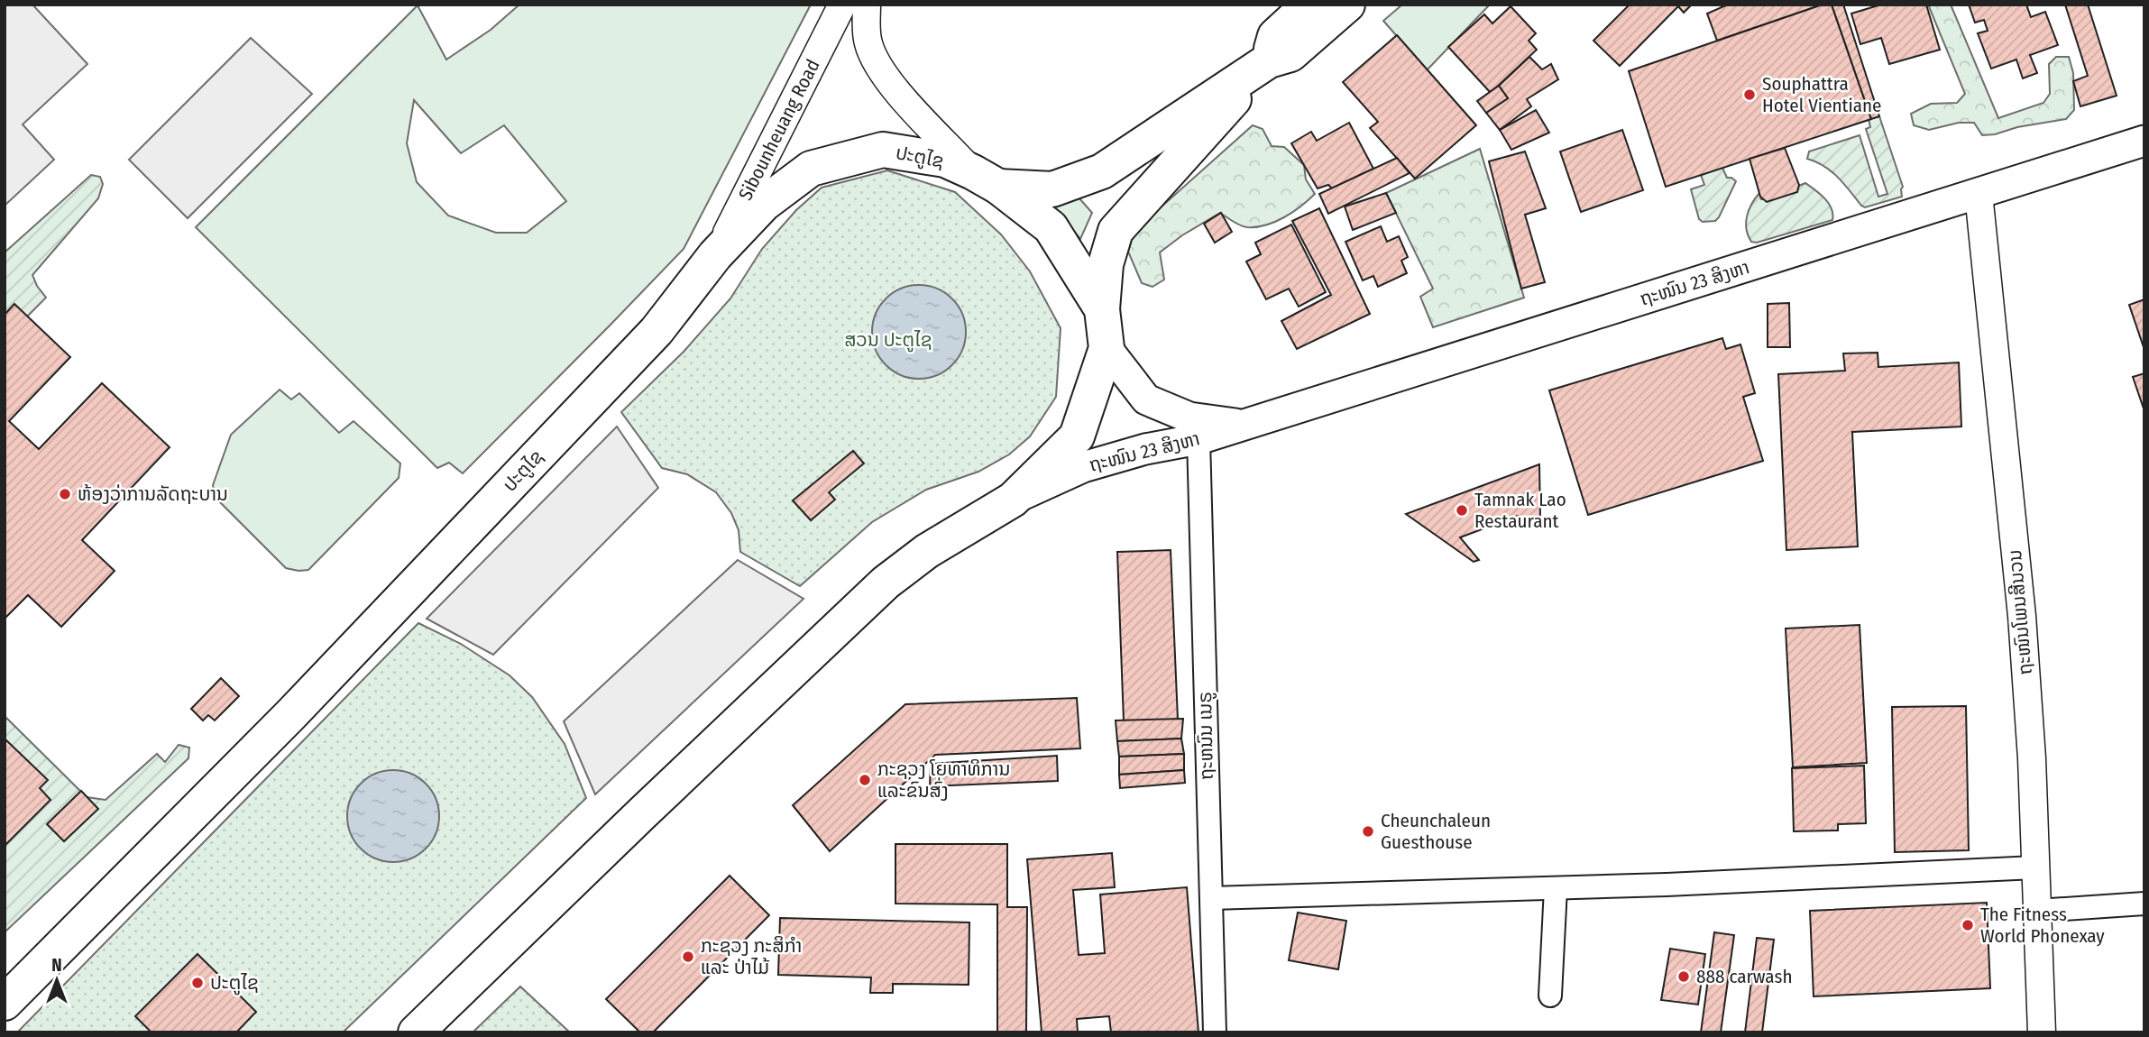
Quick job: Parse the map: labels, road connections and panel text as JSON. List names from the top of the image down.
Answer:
{
  "streets": {
    "highway": ["ປະຕູໄຊ"],
    "main road": ["ຖະໜົນ 23 ສິງຫາ"],
    "street": ["Sibounheuang Road", "ຖະໜົນໂພນສີນວນ", "ຖະຫນົນ ເນຣູ"]
  },
  "crossings": [
    ["Sibounheuang Road", "ປະຕູໄຊ"],
    ["ປະຕູໄຊ", "ຖະໜົນ 23 ສິງຫາ"],
    ["ຖະໜົນ 23 ສິງຫາ", "ຖະໜົນໂພນສີນວນ"],
    ["ຖະໜົນ 23 ສິງຫາ", "ຖະຫນົນ ເນຣູ"]
  ],
  "parks": ["ສວນ ປະຕູໄຊ"],
  "places": [
    "Souphattra Hotel Vientiane",
    "ຫ້ອງວ່າການລັດຖະບານ",
    "Tamnak Lao Restaurant",
    "ກະຊວງ ໂຍທາທິການ ແລະຂົນສົ່ງ",
    "Cheunchaleun Guesthouse",
    "The Fitness World Phonexay",
    "ກະຊວງ ກະສິກຳ ແລະ ປ່າໄມ້",
    "888 carwash",
    "ປະຕູໄຊ"
  ],
  "north": "top"
}
